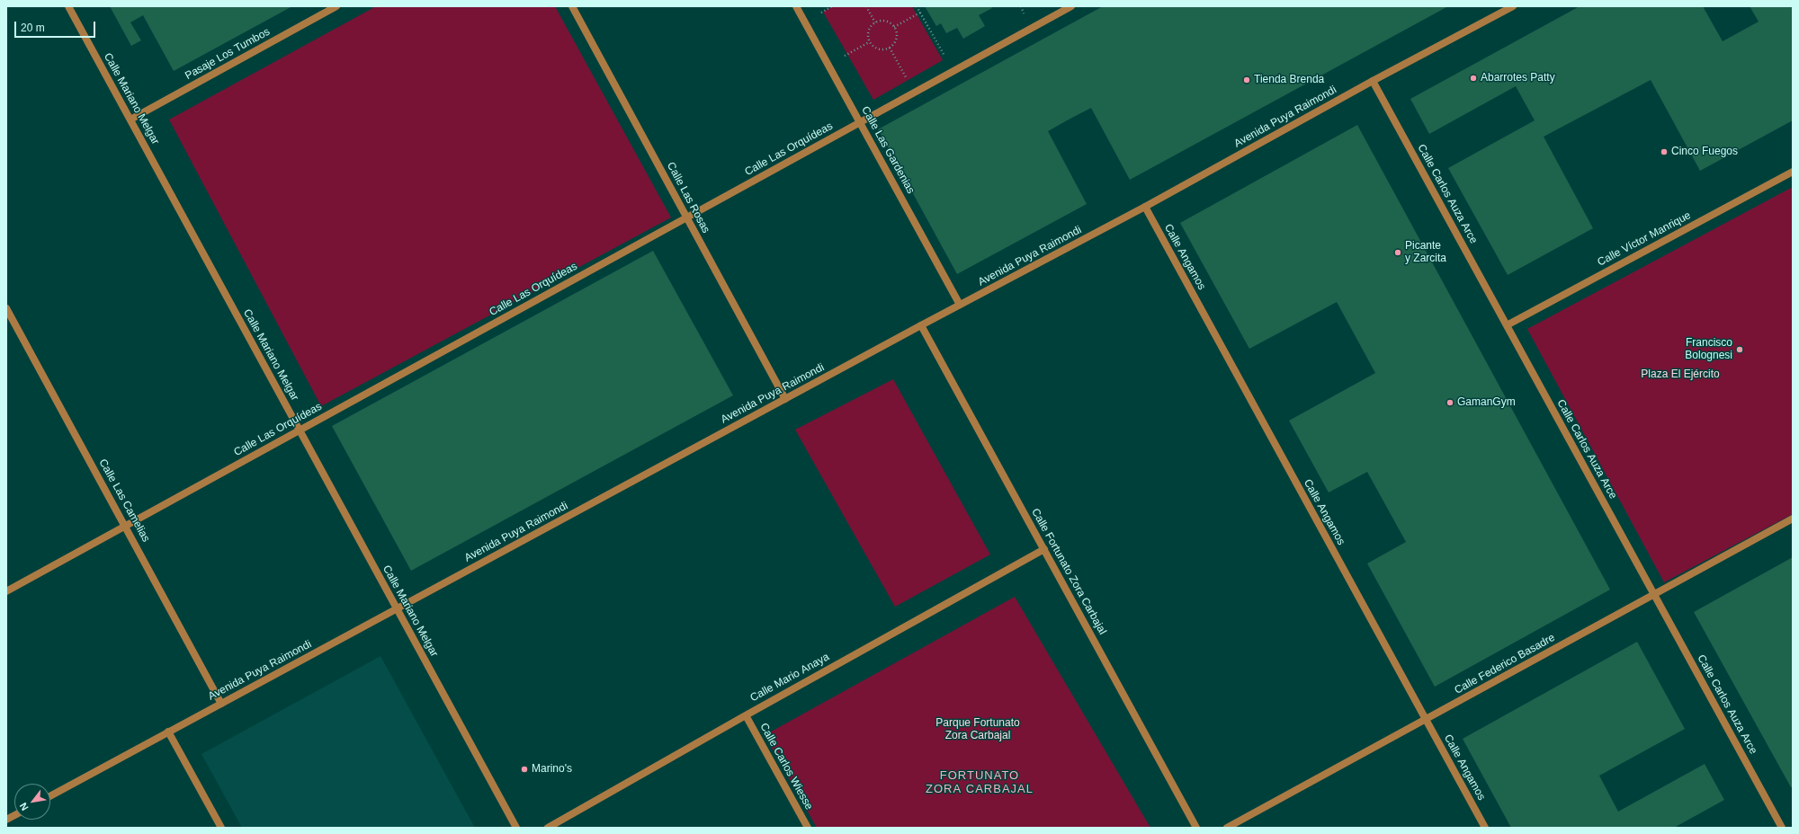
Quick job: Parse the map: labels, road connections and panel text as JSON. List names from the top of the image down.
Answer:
{
  "streets": {
    "street": [
      "Pasaje Los Tumbos",
      "Calle Mariano Melgar",
      "Avenida Puya Raimondi",
      "Calle Las Orquídeas",
      "Calle Las Gardenias",
      "Calle Carlos Auza Arce",
      "Calle Las Rosas",
      "Calle Víctor Manrique",
      "Calle Angamos",
      "Calle Las Camelias",
      "Calle Fortunato Zora Carbajal",
      "Calle Federico Basadre",
      "Calle Mario Anaya",
      "Calle Carlos Wiesse"
    ]
  },
  "crossings": [
    ["Pasaje Los Tumbos", "Calle Mariano Melgar"],
    ["Calle Mariano Melgar", "Avenida Puya Raimondi"],
    ["Calle Mariano Melgar", "Calle Las Orquídeas"],
    ["Avenida Puya Raimondi", "Calle Las Gardenias"],
    ["Avenida Puya Raimondi", "Calle Carlos Auza Arce"],
    ["Avenida Puya Raimondi", "Calle Las Rosas"],
    ["Avenida Puya Raimondi", "Calle Angamos"],
    ["Avenida Puya Raimondi", "Calle Las Camelias"],
    ["Avenida Puya Raimondi", "Calle Fortunato Zora Carbajal"],
    ["Calle Las Orquídeas", "Calle Las Gardenias"],
    ["Calle Las Orquídeas", "Calle Las Rosas"],
    ["Calle Las Orquídeas", "Calle Las Camelias"],
    ["Calle Carlos Auza Arce", "Calle Víctor Manrique"],
    ["Calle Carlos Auza Arce", "Calle Federico Basadre"],
    ["Calle Angamos", "Calle Federico Basadre"],
    ["Calle Fortunato Zora Carbajal", "Calle Mario Anaya"],
    ["Calle Mario Anaya", "Calle Carlos Wiesse"]
  ],
  "districts": ["FORTUNATO ZORA CARBAJAL"],
  "parks": ["Plaza El Ejército", "Parque Fortunato Zora Carbajal"],
  "places": [
    "Abarrotes Patty",
    "Tienda Brenda",
    "Cinco Fuegos",
    "Picante y Zarcita",
    "Francisco Bolognesi",
    "GamanGym",
    "Marino's"
  ],
  "scale_bar": "20 m",
  "north": "bottom left"
}
